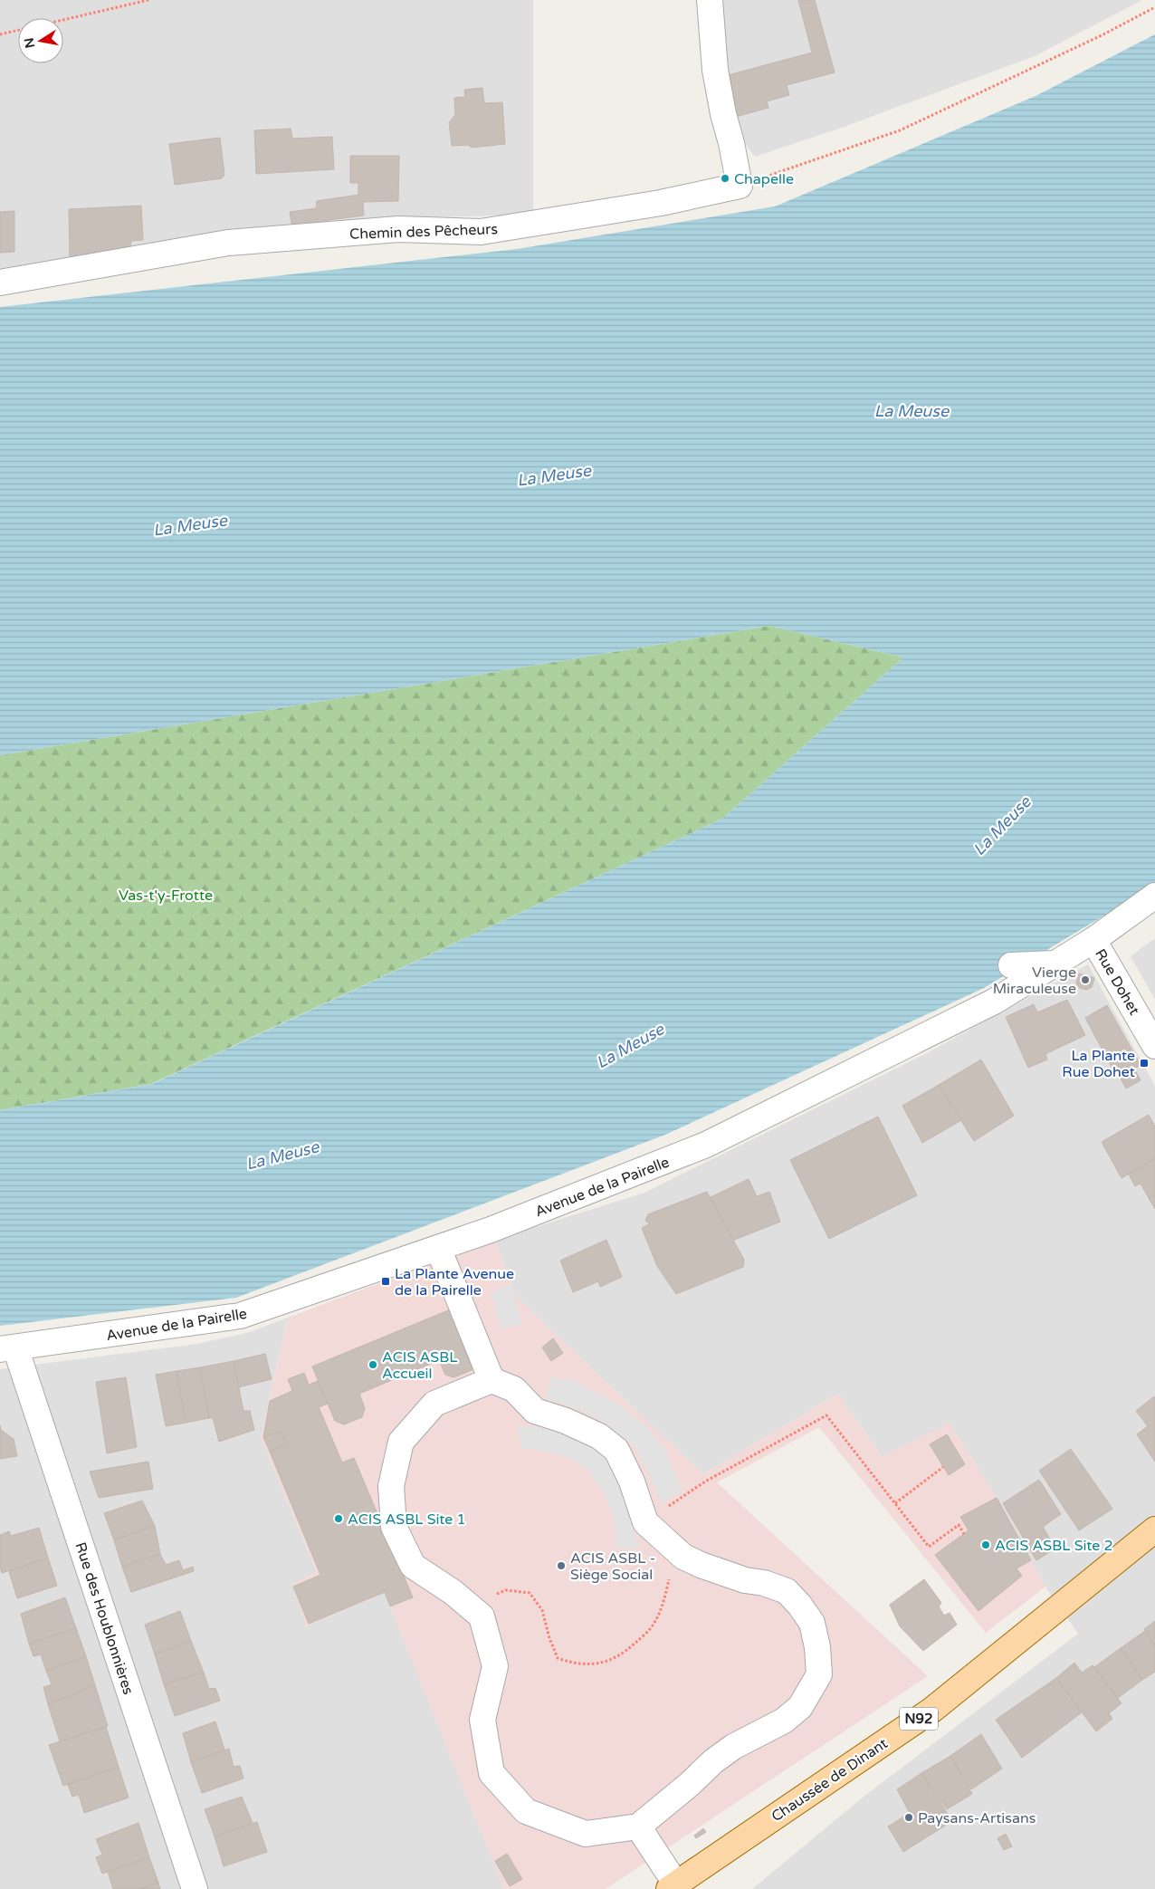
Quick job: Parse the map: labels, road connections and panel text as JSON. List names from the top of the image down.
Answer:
{
  "streets": {
    "main road": ["N92", "Chaussée de Dinant"],
    "street": [
      "Chemin des Pêcheurs",
      "Rue Dohet",
      "Avenue de la Pairelle",
      "Rue des Houblonnières"
    ]
  },
  "crossings": [
    ["Rue Dohet", "Avenue de la Pairelle"],
    ["Avenue de la Pairelle", "Rue des Houblonnières"]
  ],
  "water": ["La Meuse"],
  "parks": ["Vas-t'y-Frotte"],
  "places": {
    "other": [
      "Chapelle",
      "Vierge Miraculeuse",
      "ACIS ASBL Accueil",
      "ACIS ASBL Site 1",
      "ACIS ASBL Site 2",
      "ACIS ASBL - Siège Social",
      "Paysans-Artisans"
    ],
    "transit": ["La Plante Rue Dohet", "La Plante Avenue de la Pairelle"]
  },
  "north": "left"
}
